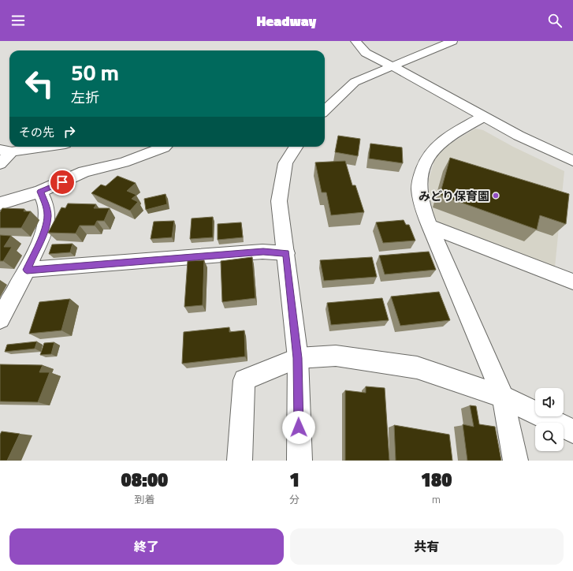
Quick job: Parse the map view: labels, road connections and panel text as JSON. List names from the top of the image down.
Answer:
{
  "places": ["みどり保育園"],
  "page": {
    "header": "Headway",
    "turn": ["50 m", "左折"],
    "then": "その先",
    "eta": [
      "08:00",
      "到着",
      "1",
      "分",
      "180",
      "m"
    ],
    "buttons": ["終了", "共有"]
  }
}
